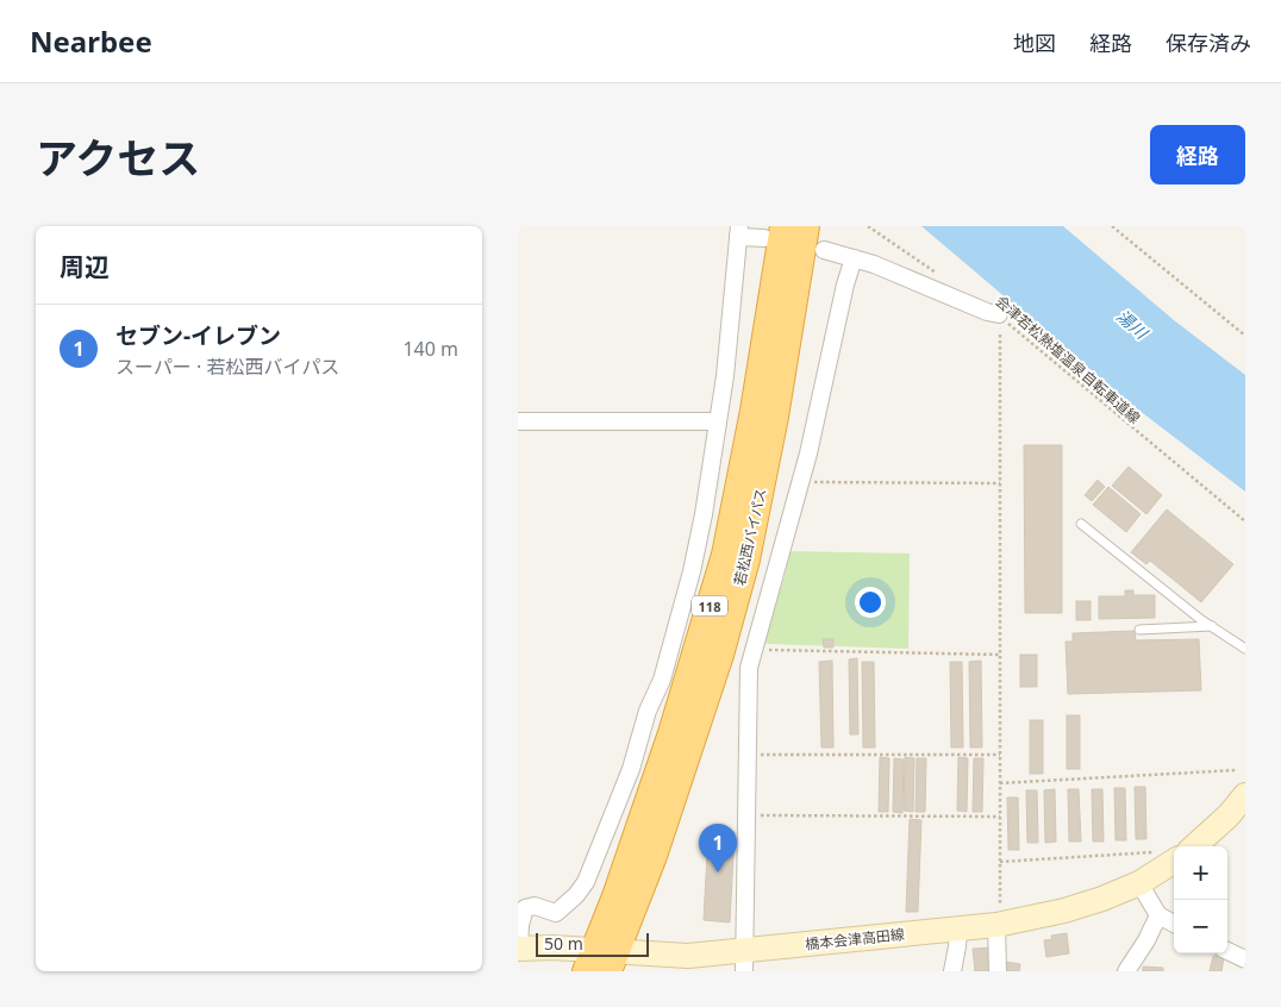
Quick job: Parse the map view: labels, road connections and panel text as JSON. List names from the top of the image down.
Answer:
{
  "streets": {
    "highway": ["若松西バイパス", "118"],
    "main road": ["橋本会津高田線"],
    "path": ["会津若松熱塩温泉自転車道線"]
  },
  "crossings": [
    ["若松西バイパス", "橋本会津高田線"]
  ],
  "water": ["湯川"],
  "scale_bar": "50 m",
  "page": {
    "header": "Nearbee",
    "nav": ["地図", "経路", "保存済み"],
    "title": "アクセス",
    "buttons": "経路",
    "heading": "周辺",
    "list": [
      {
        "mark": "1",
        "name": "セブン-イレブン",
        "note": "スーパー · 若松西バイパス",
        "value": "140 m"
      }
    ],
    "pins": "1",
    "map_buttons": ["+", "−"],
    "scale": "50 m"
  }
}
